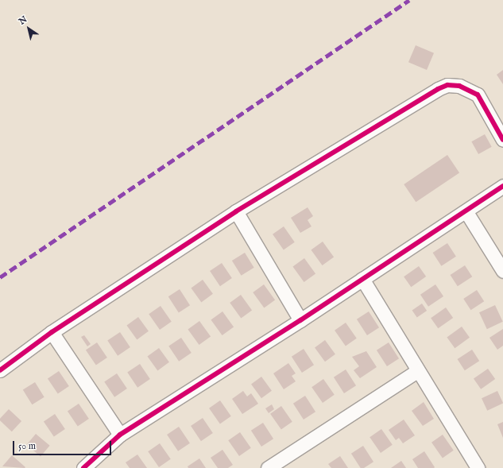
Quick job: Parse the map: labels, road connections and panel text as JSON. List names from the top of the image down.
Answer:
{
  "scale_bar": "50 m",
  "north": "top left"
}
